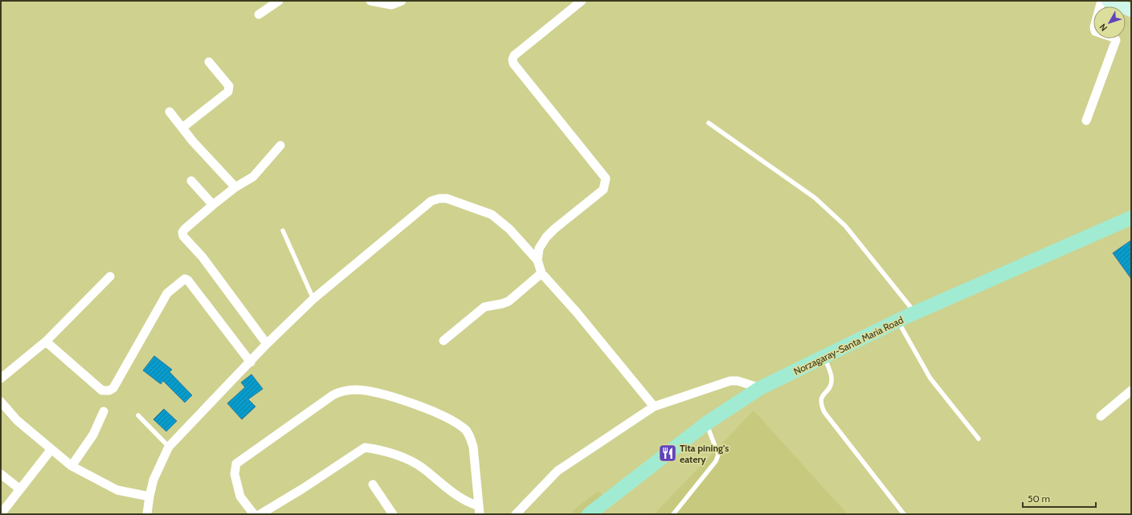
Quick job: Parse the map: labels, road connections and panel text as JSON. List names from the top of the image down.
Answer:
{
  "streets": {
    "main road": ["Norzagaray-Santa Maria Road"]
  },
  "places": {
    "restaurant": ["Tita pining's eatery"]
  },
  "scale_bar": "50 m",
  "north": "bottom left"
}
